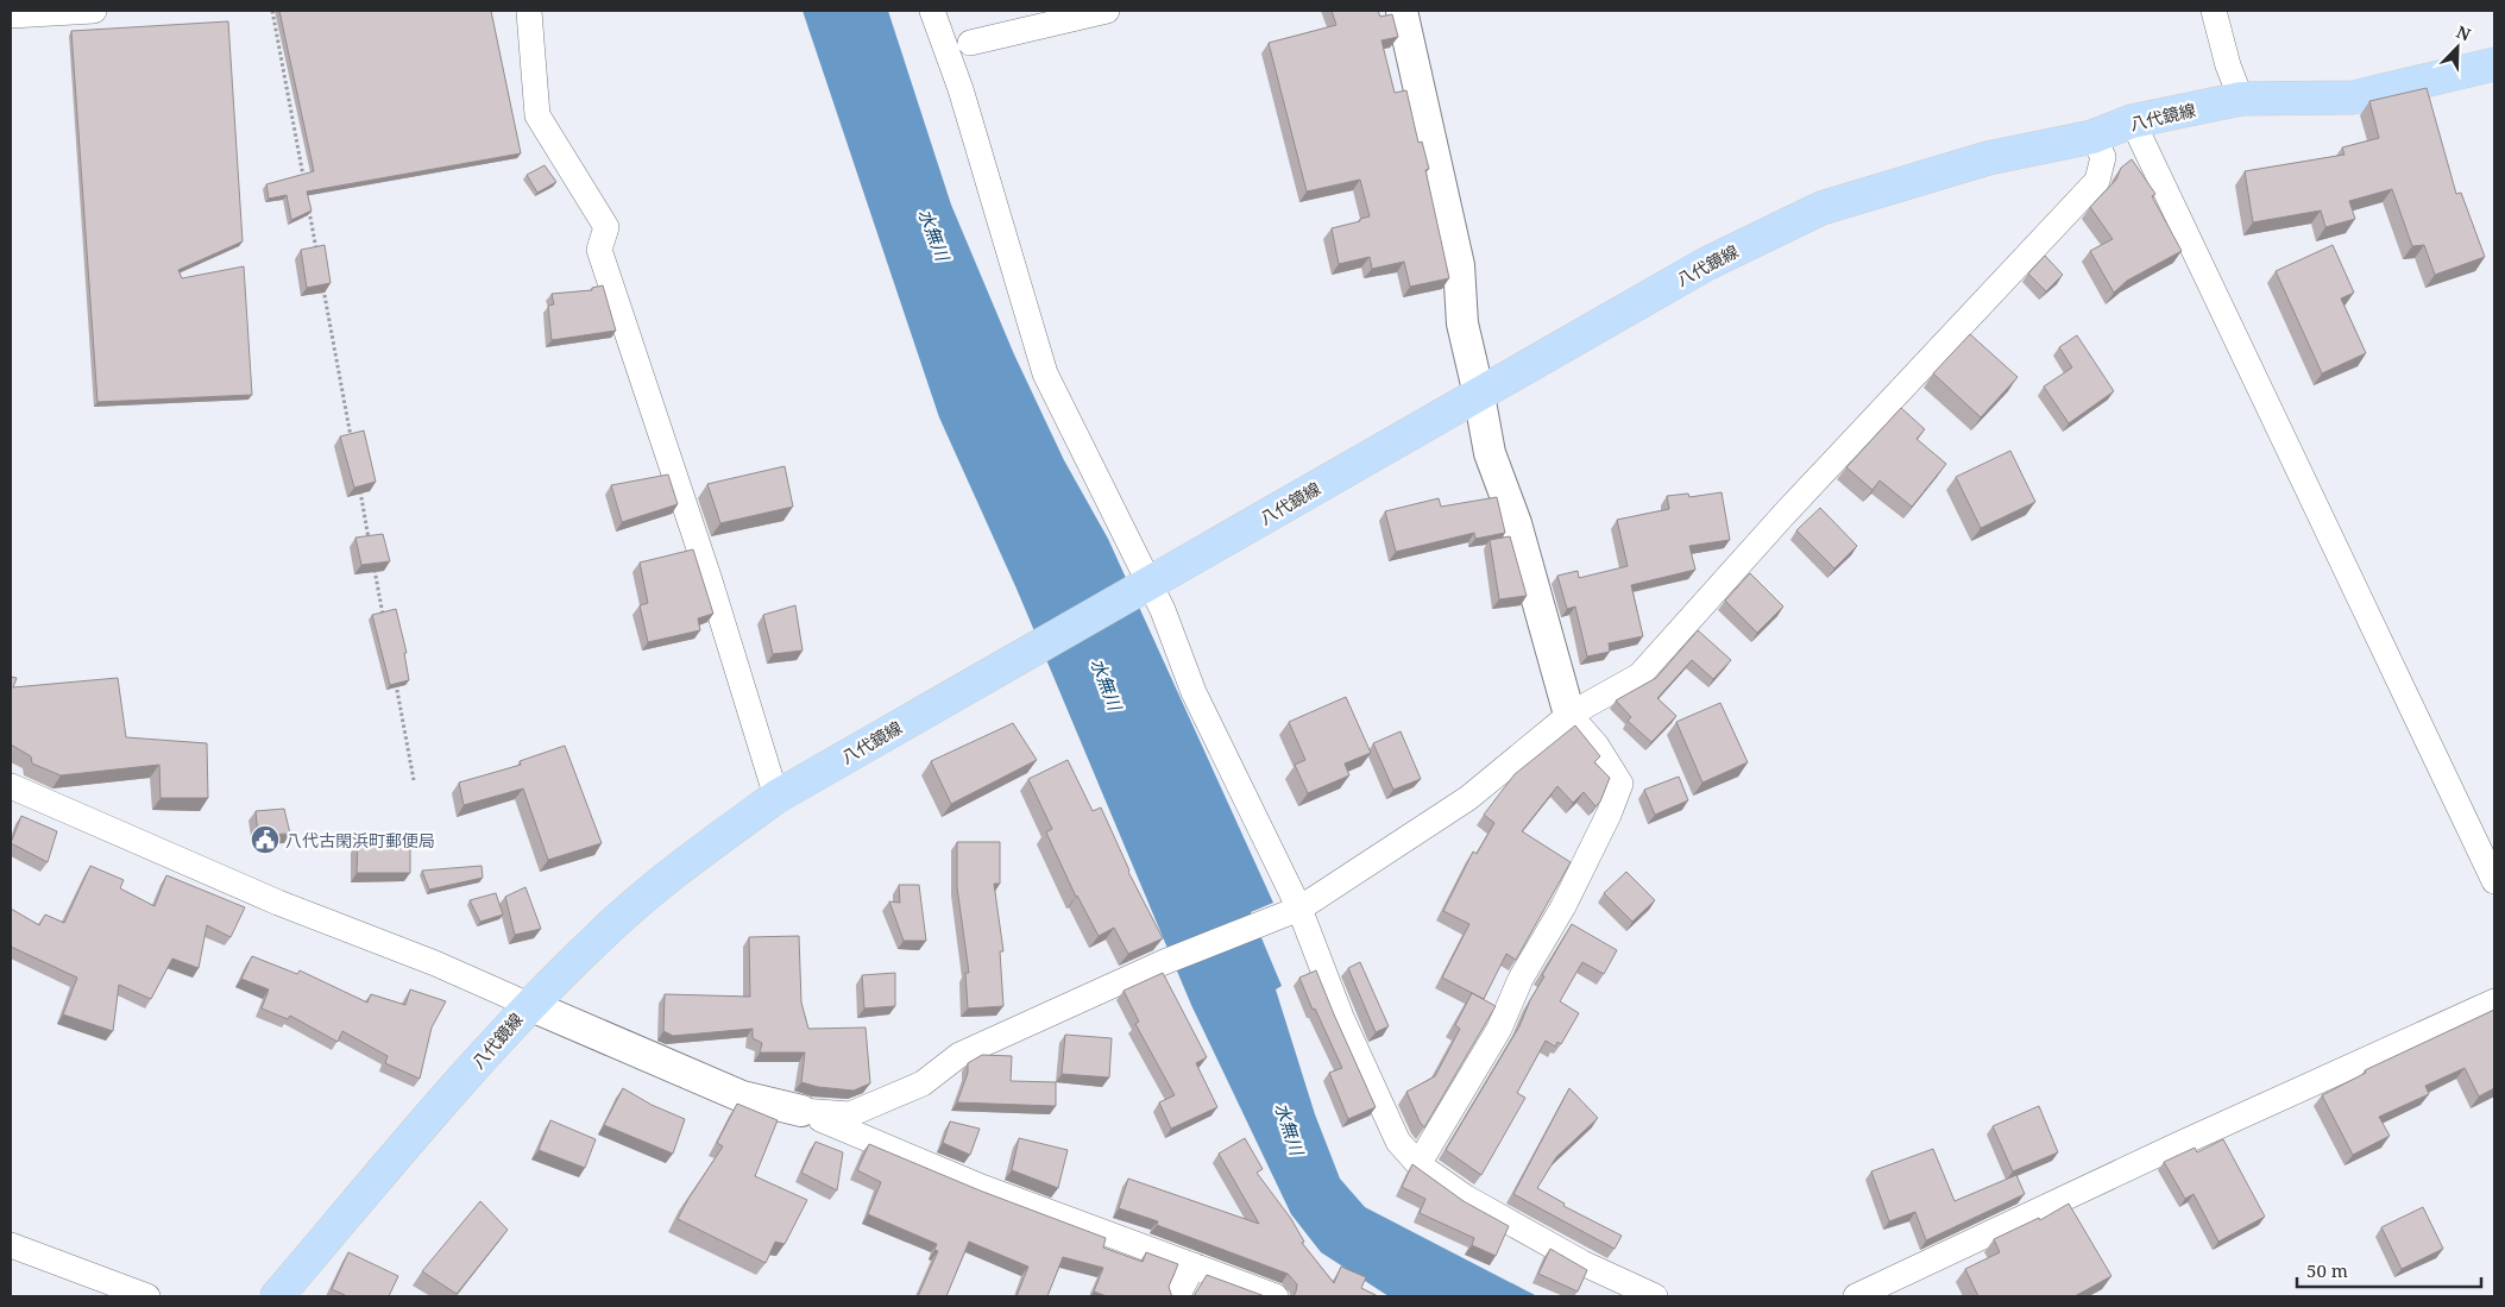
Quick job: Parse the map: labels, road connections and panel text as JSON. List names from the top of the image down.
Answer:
{
  "streets": {
    "main road": ["八代鏡線"]
  },
  "water": ["水無川"],
  "places": {
    "public building": ["八代古閑浜町郵便局"]
  },
  "scale_bar": "50 m",
  "north": "top right"
}
